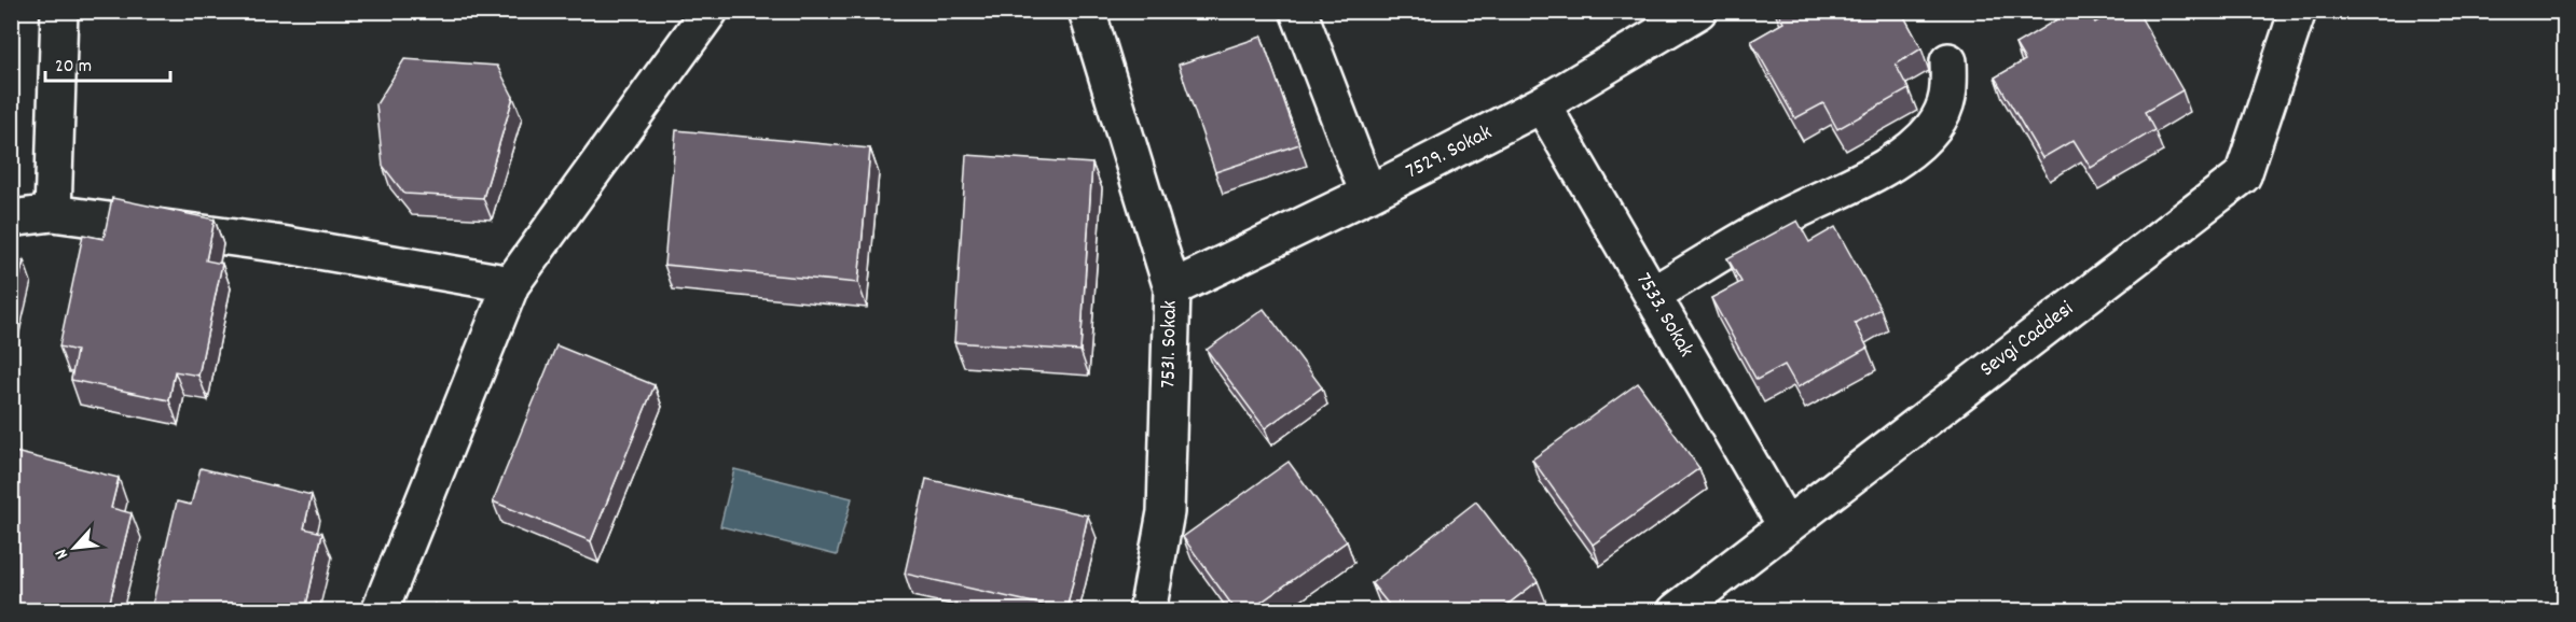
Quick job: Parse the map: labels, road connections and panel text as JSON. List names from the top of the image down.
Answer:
{
  "streets": {
    "street": [
      "7529. Sokak",
      "7533. Sokak",
      "Sevgi Caddesi",
      "7531. Sokak"
    ]
  },
  "crossings": [
    ["7529. Sokak", "7533. Sokak"],
    ["7529. Sokak", "7531. Sokak"],
    ["7533. Sokak", "Sevgi Caddesi"]
  ],
  "scale_bar": "20 m",
  "north": "bottom left"
}
